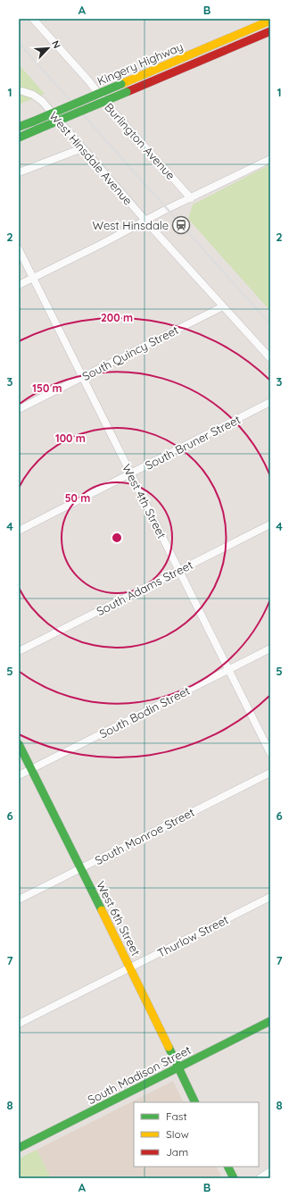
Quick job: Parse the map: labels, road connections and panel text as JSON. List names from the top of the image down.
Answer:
{
  "streets": {
    "main road": ["Kingery Highway", "West 6th Street", "South Madison Street"],
    "street": [
      "Burlington Avenue",
      "West Hinsdale Avenue",
      "South Quincy Street",
      "South Bruner Street",
      "West 4th Street",
      "South Adams Street",
      "South Bodin Street",
      "South Monroe Street",
      "Thurlow Street"
    ]
  },
  "crossings": [
    ["West Hinsdale Avenue", "South Quincy Street"],
    ["South Quincy Street", "West 4th Street"],
    ["South Bruner Street", "West 4th Street"],
    ["West 4th Street", "South Adams Street"],
    ["West 4th Street", "South Bodin Street"],
    ["South Bodin Street", "West 6th Street"],
    ["South Monroe Street", "West 6th Street"],
    ["West 6th Street", "Thurlow Street"],
    ["West 6th Street", "South Madison Street"]
  ],
  "places": {
    "station": ["West Hinsdale"]
  },
  "legend": ["Fast", "Slow", "Jam"],
  "north": "top right",
  "grid": {
    "columns": ["A", "B"],
    "rows": [
      "1",
      "2",
      "3",
      "4",
      "5",
      "6",
      "7",
      "8"
    ]
  },
  "rings": [
    "200 m",
    "150 m",
    "100 m",
    "50 m"
  ]
}
